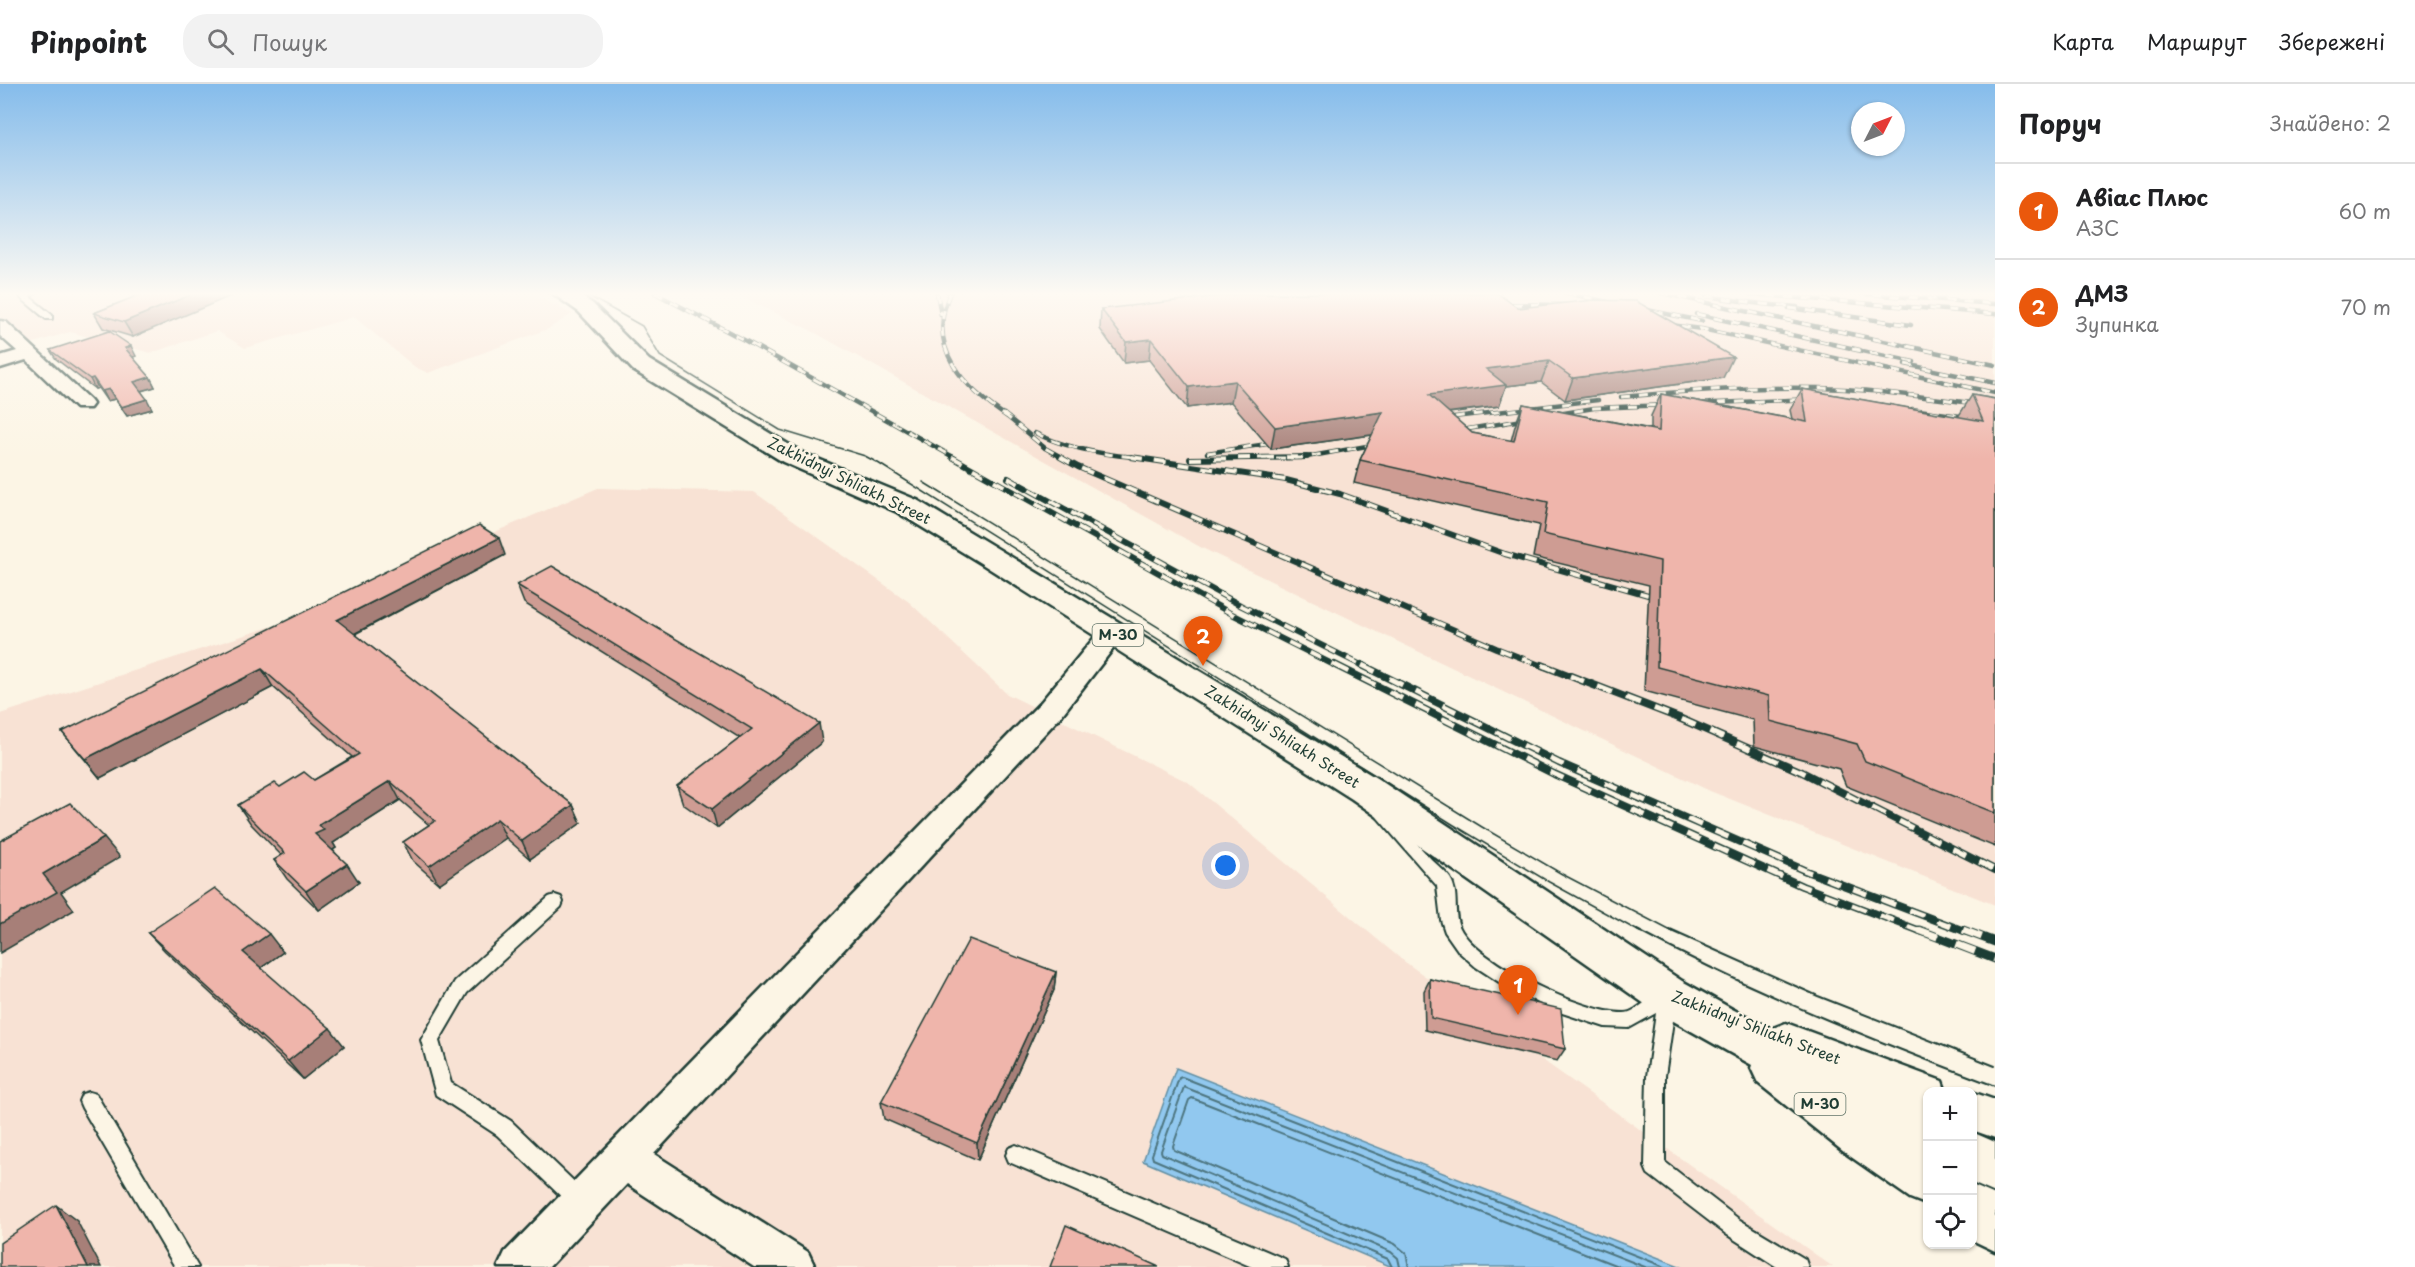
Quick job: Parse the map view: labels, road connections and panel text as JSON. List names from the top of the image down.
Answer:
{
  "streets": {
    "highway": ["Zakhidnyi Shliakh Street", "М-30"]
  },
  "crossings": [
    ["Zakhidnyi Shliakh Street", "М-30"]
  ],
  "north": "top right",
  "page": {
    "header": "Pinpoint",
    "search": "Пошук",
    "nav": ["Карта", "Маршрут", "Збережені"],
    "heading": ["Поруч", "Знайдено: 2"],
    "list": [
      {
        "mark": "1",
        "name": "Авіас Плюс",
        "note": "АЗС",
        "value": "60 m"
      },
      {
        "mark": "2",
        "name": "ДМЗ",
        "note": "Зупинка",
        "value": "70 m"
      }
    ],
    "pins": ["2", "1"],
    "map_buttons": ["+", "−"]
  }
}
